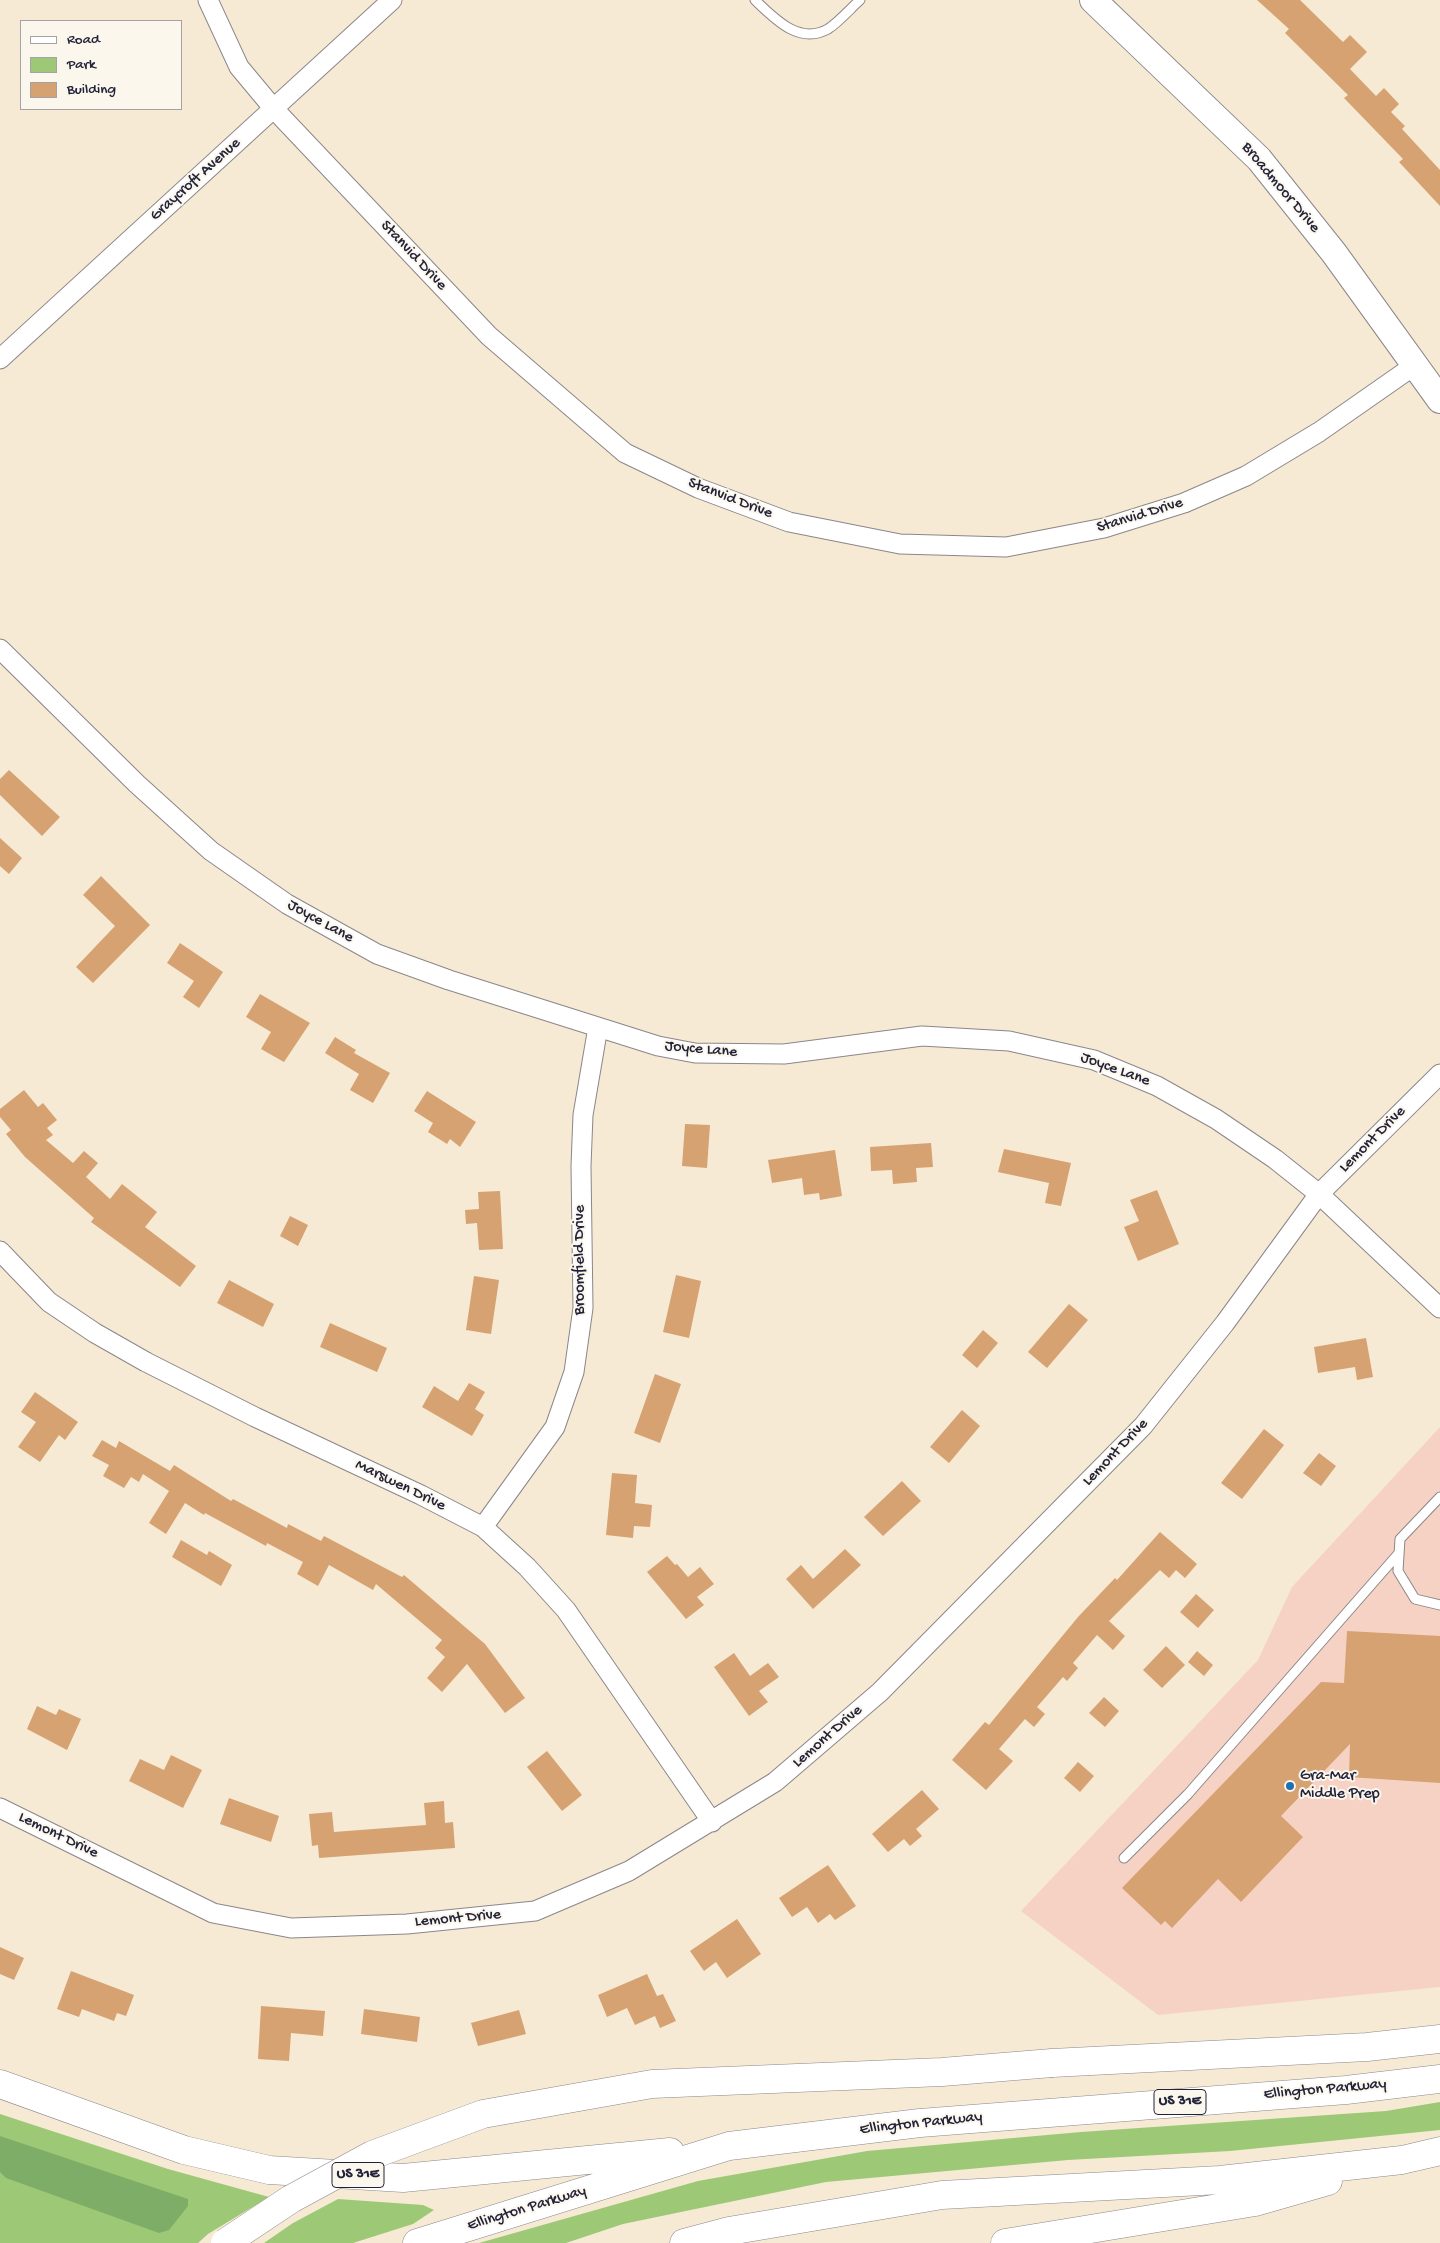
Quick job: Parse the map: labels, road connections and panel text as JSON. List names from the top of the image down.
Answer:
{
  "streets": {
    "highway": ["Ellington Parkway", "US 31E"],
    "main road": ["Broadmoor Drive"],
    "street": [
      "Graycroft Avenue",
      "Stanvid Drive",
      "Joyce Lane",
      "Lemont Drive",
      "Broomfield Drive",
      "Marswen Drive"
    ]
  },
  "crossings": [
    ["Graycroft Avenue", "Stanvid Drive"],
    ["Broadmoor Drive", "Stanvid Drive"],
    ["Joyce Lane", "Lemont Drive"],
    ["Joyce Lane", "Broomfield Drive"],
    ["Lemont Drive", "Marswen Drive"],
    ["Broomfield Drive", "Marswen Drive"],
    ["Ellington Parkway", "US 31E"]
  ],
  "places": ["Gra-Mar Middle Prep"],
  "legend": ["Road", "Park", "Building"]
}
